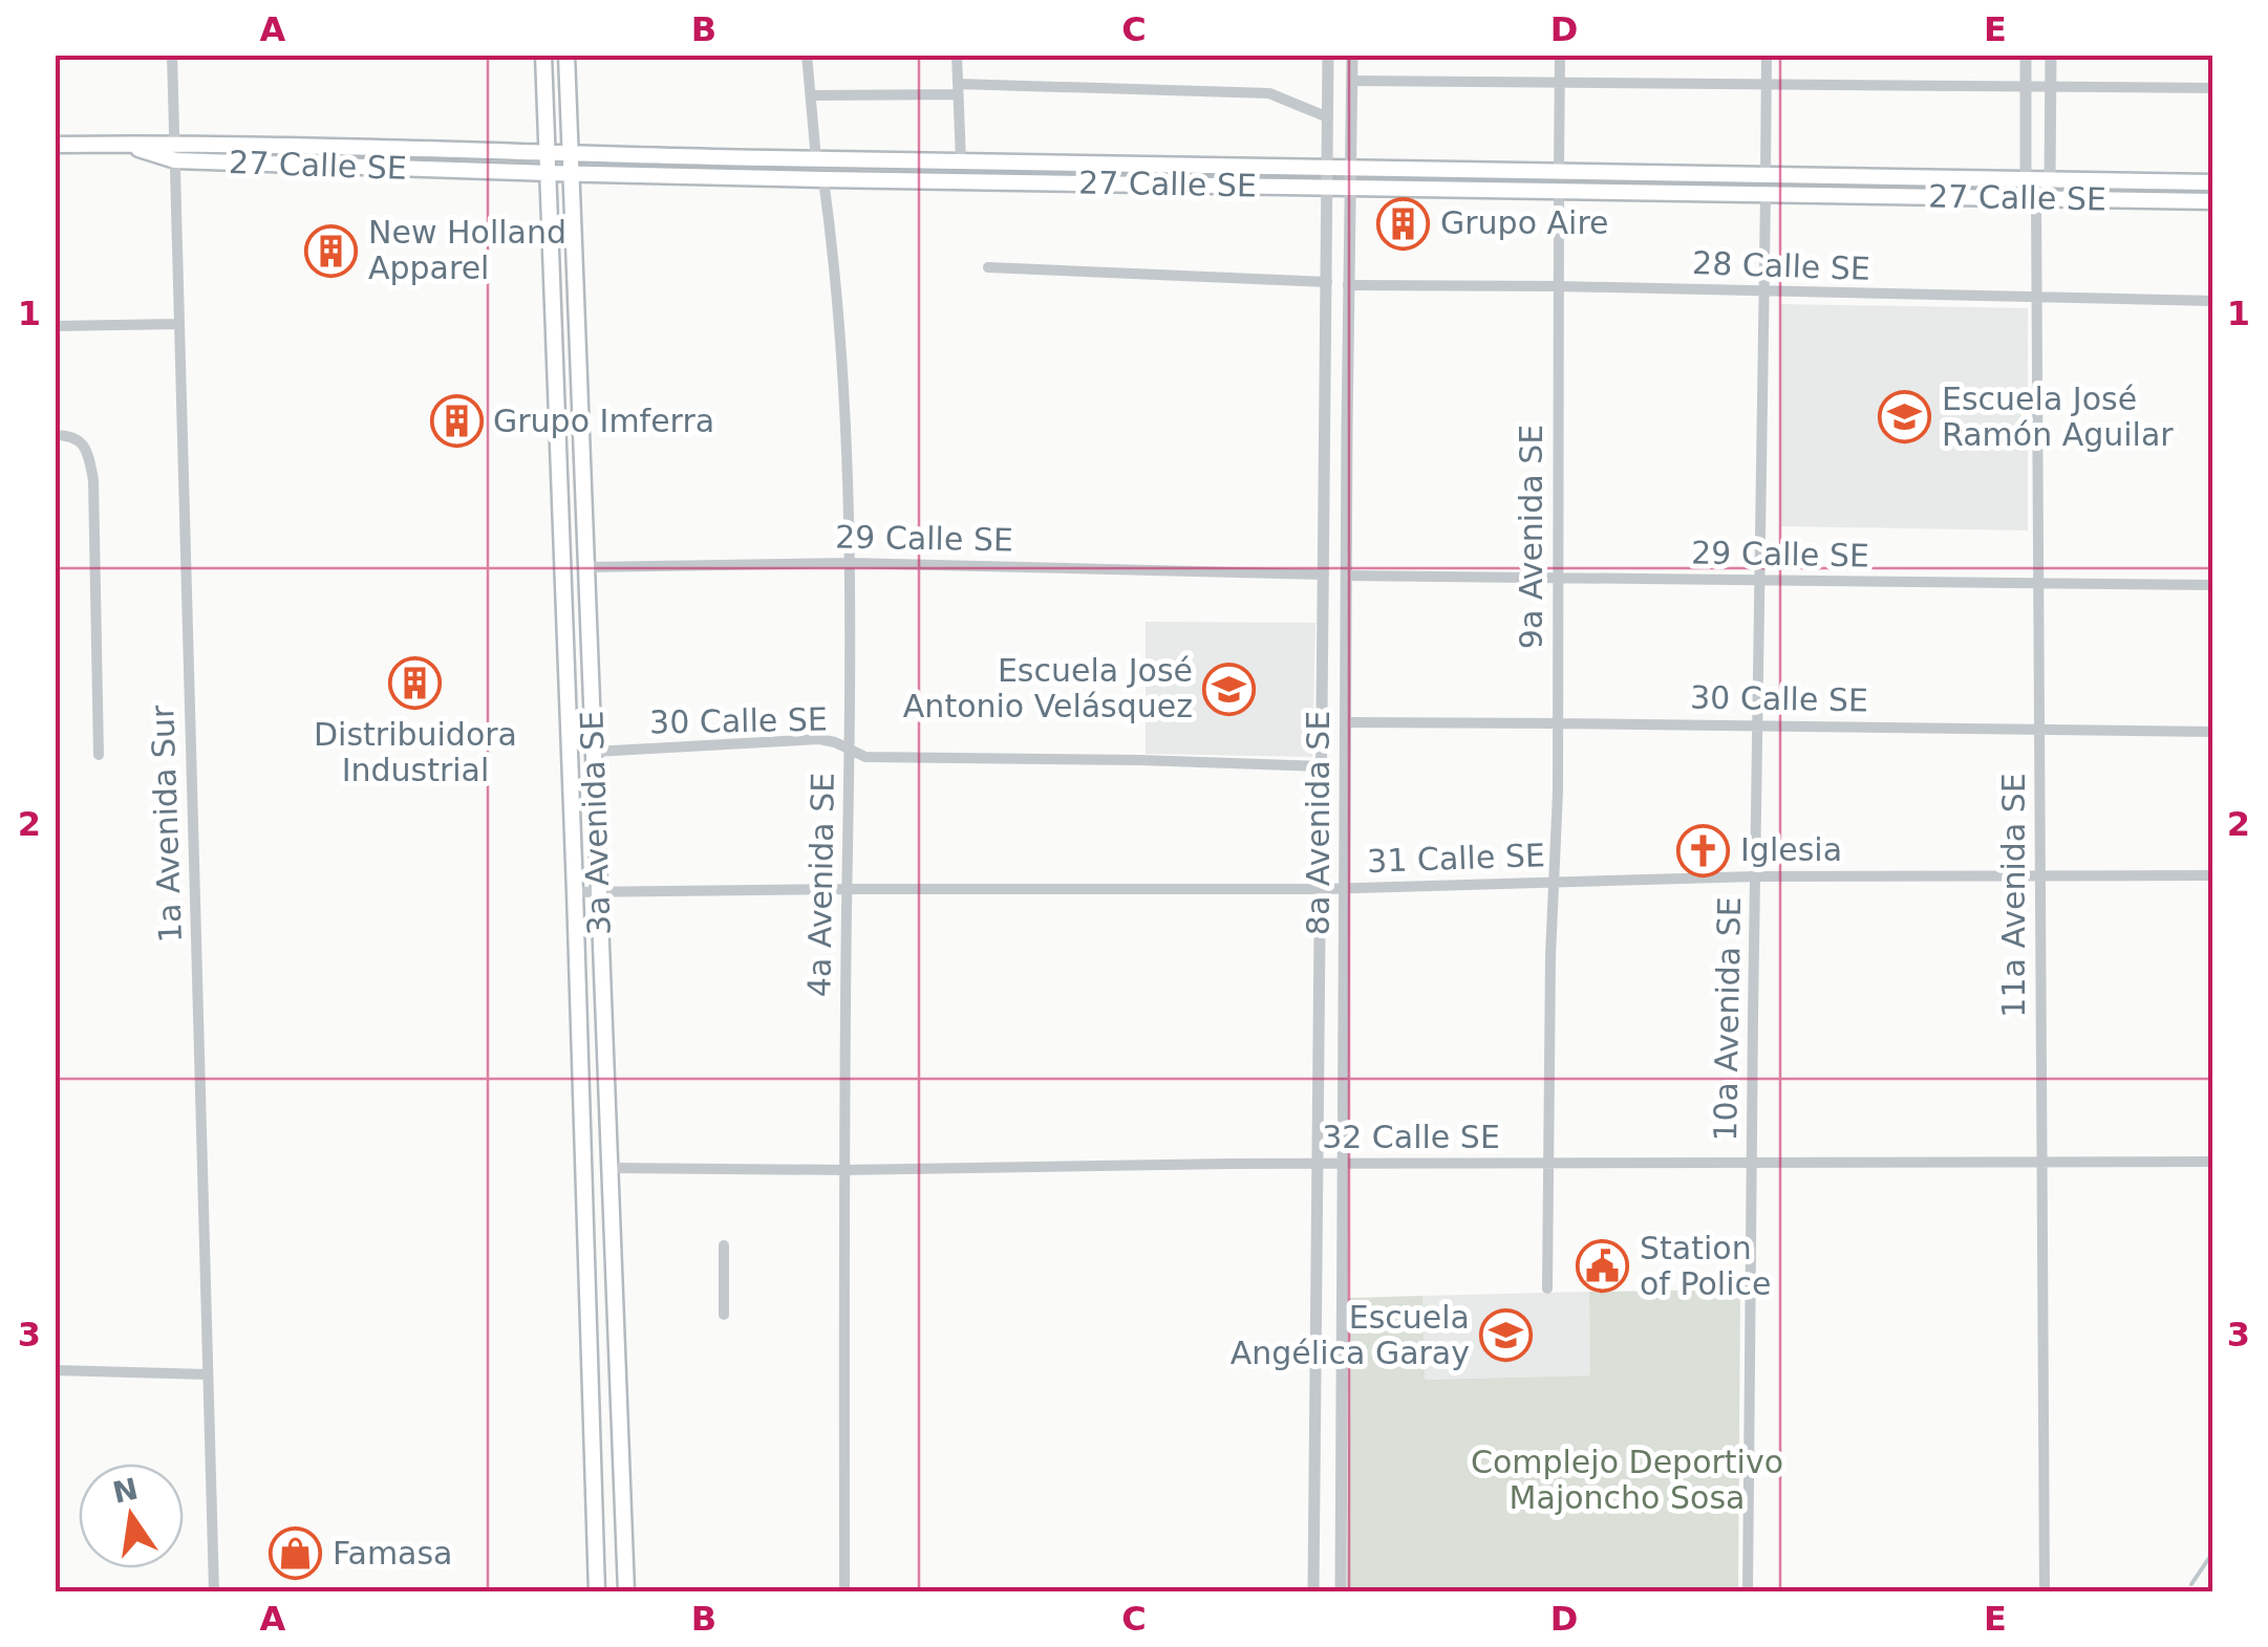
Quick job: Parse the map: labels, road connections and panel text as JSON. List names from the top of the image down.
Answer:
{
  "streets": {
    "main road": ["27 Calle SE", "3a Avenida SE"],
    "street": [
      "28 Calle SE",
      "9a Avenida SE",
      "29 Calle SE",
      "30 Calle SE",
      "8a Avenida SE",
      "1a Avenida Sur",
      "31 Calle SE",
      "4a Avenida SE",
      "11a Avenida SE",
      "10a Avenida SE",
      "32 Calle SE"
    ]
  },
  "crossings": [
    ["27 Calle SE", "9a Avenida SE"],
    ["27 Calle SE", "3a Avenida SE"],
    ["27 Calle SE", "8a Avenida SE"],
    ["27 Calle SE", "1a Avenida Sur"],
    ["27 Calle SE", "4a Avenida SE"],
    ["27 Calle SE", "11a Avenida SE"],
    ["27 Calle SE", "10a Avenida SE"],
    ["28 Calle SE", "9a Avenida SE"],
    ["28 Calle SE", "8a Avenida SE"],
    ["28 Calle SE", "11a Avenida SE"],
    ["28 Calle SE", "10a Avenida SE"],
    ["9a Avenida SE", "29 Calle SE"],
    ["9a Avenida SE", "30 Calle SE"],
    ["9a Avenida SE", "31 Calle SE"],
    ["9a Avenida SE", "32 Calle SE"],
    ["29 Calle SE", "3a Avenida SE"],
    ["29 Calle SE", "8a Avenida SE"],
    ["29 Calle SE", "4a Avenida SE"],
    ["29 Calle SE", "11a Avenida SE"],
    ["29 Calle SE", "10a Avenida SE"],
    ["30 Calle SE", "3a Avenida SE"],
    ["30 Calle SE", "8a Avenida SE"],
    ["30 Calle SE", "4a Avenida SE"],
    ["30 Calle SE", "11a Avenida SE"],
    ["30 Calle SE", "10a Avenida SE"],
    ["3a Avenida SE", "31 Calle SE"],
    ["3a Avenida SE", "32 Calle SE"],
    ["8a Avenida SE", "31 Calle SE"],
    ["8a Avenida SE", "32 Calle SE"],
    ["31 Calle SE", "4a Avenida SE"],
    ["31 Calle SE", "11a Avenida SE"],
    ["31 Calle SE", "10a Avenida SE"],
    ["4a Avenida SE", "32 Calle SE"],
    ["11a Avenida SE", "32 Calle SE"],
    ["10a Avenida SE", "32 Calle SE"]
  ],
  "parks": ["Complejo Deportivo Majoncho Sosa"],
  "places": {
    "building": [
      "Grupo Aire",
      "New Holland Apparel",
      "Grupo Imferra",
      "Distribuidora Industrial"
    ],
    "school or university": ["Escuela José Ramón Aguilar", "Escuela José Antonio Velásquez", "Escuela Angélica Garay"],
    "church": ["Iglesia"],
    "public building": ["Station of Police"],
    "shop": ["Famasa"]
  },
  "north": "top",
  "grid": {
    "columns": [
      "A",
      "B",
      "C",
      "D",
      "E"
    ],
    "rows": ["1", "2", "3"]
  }
}
